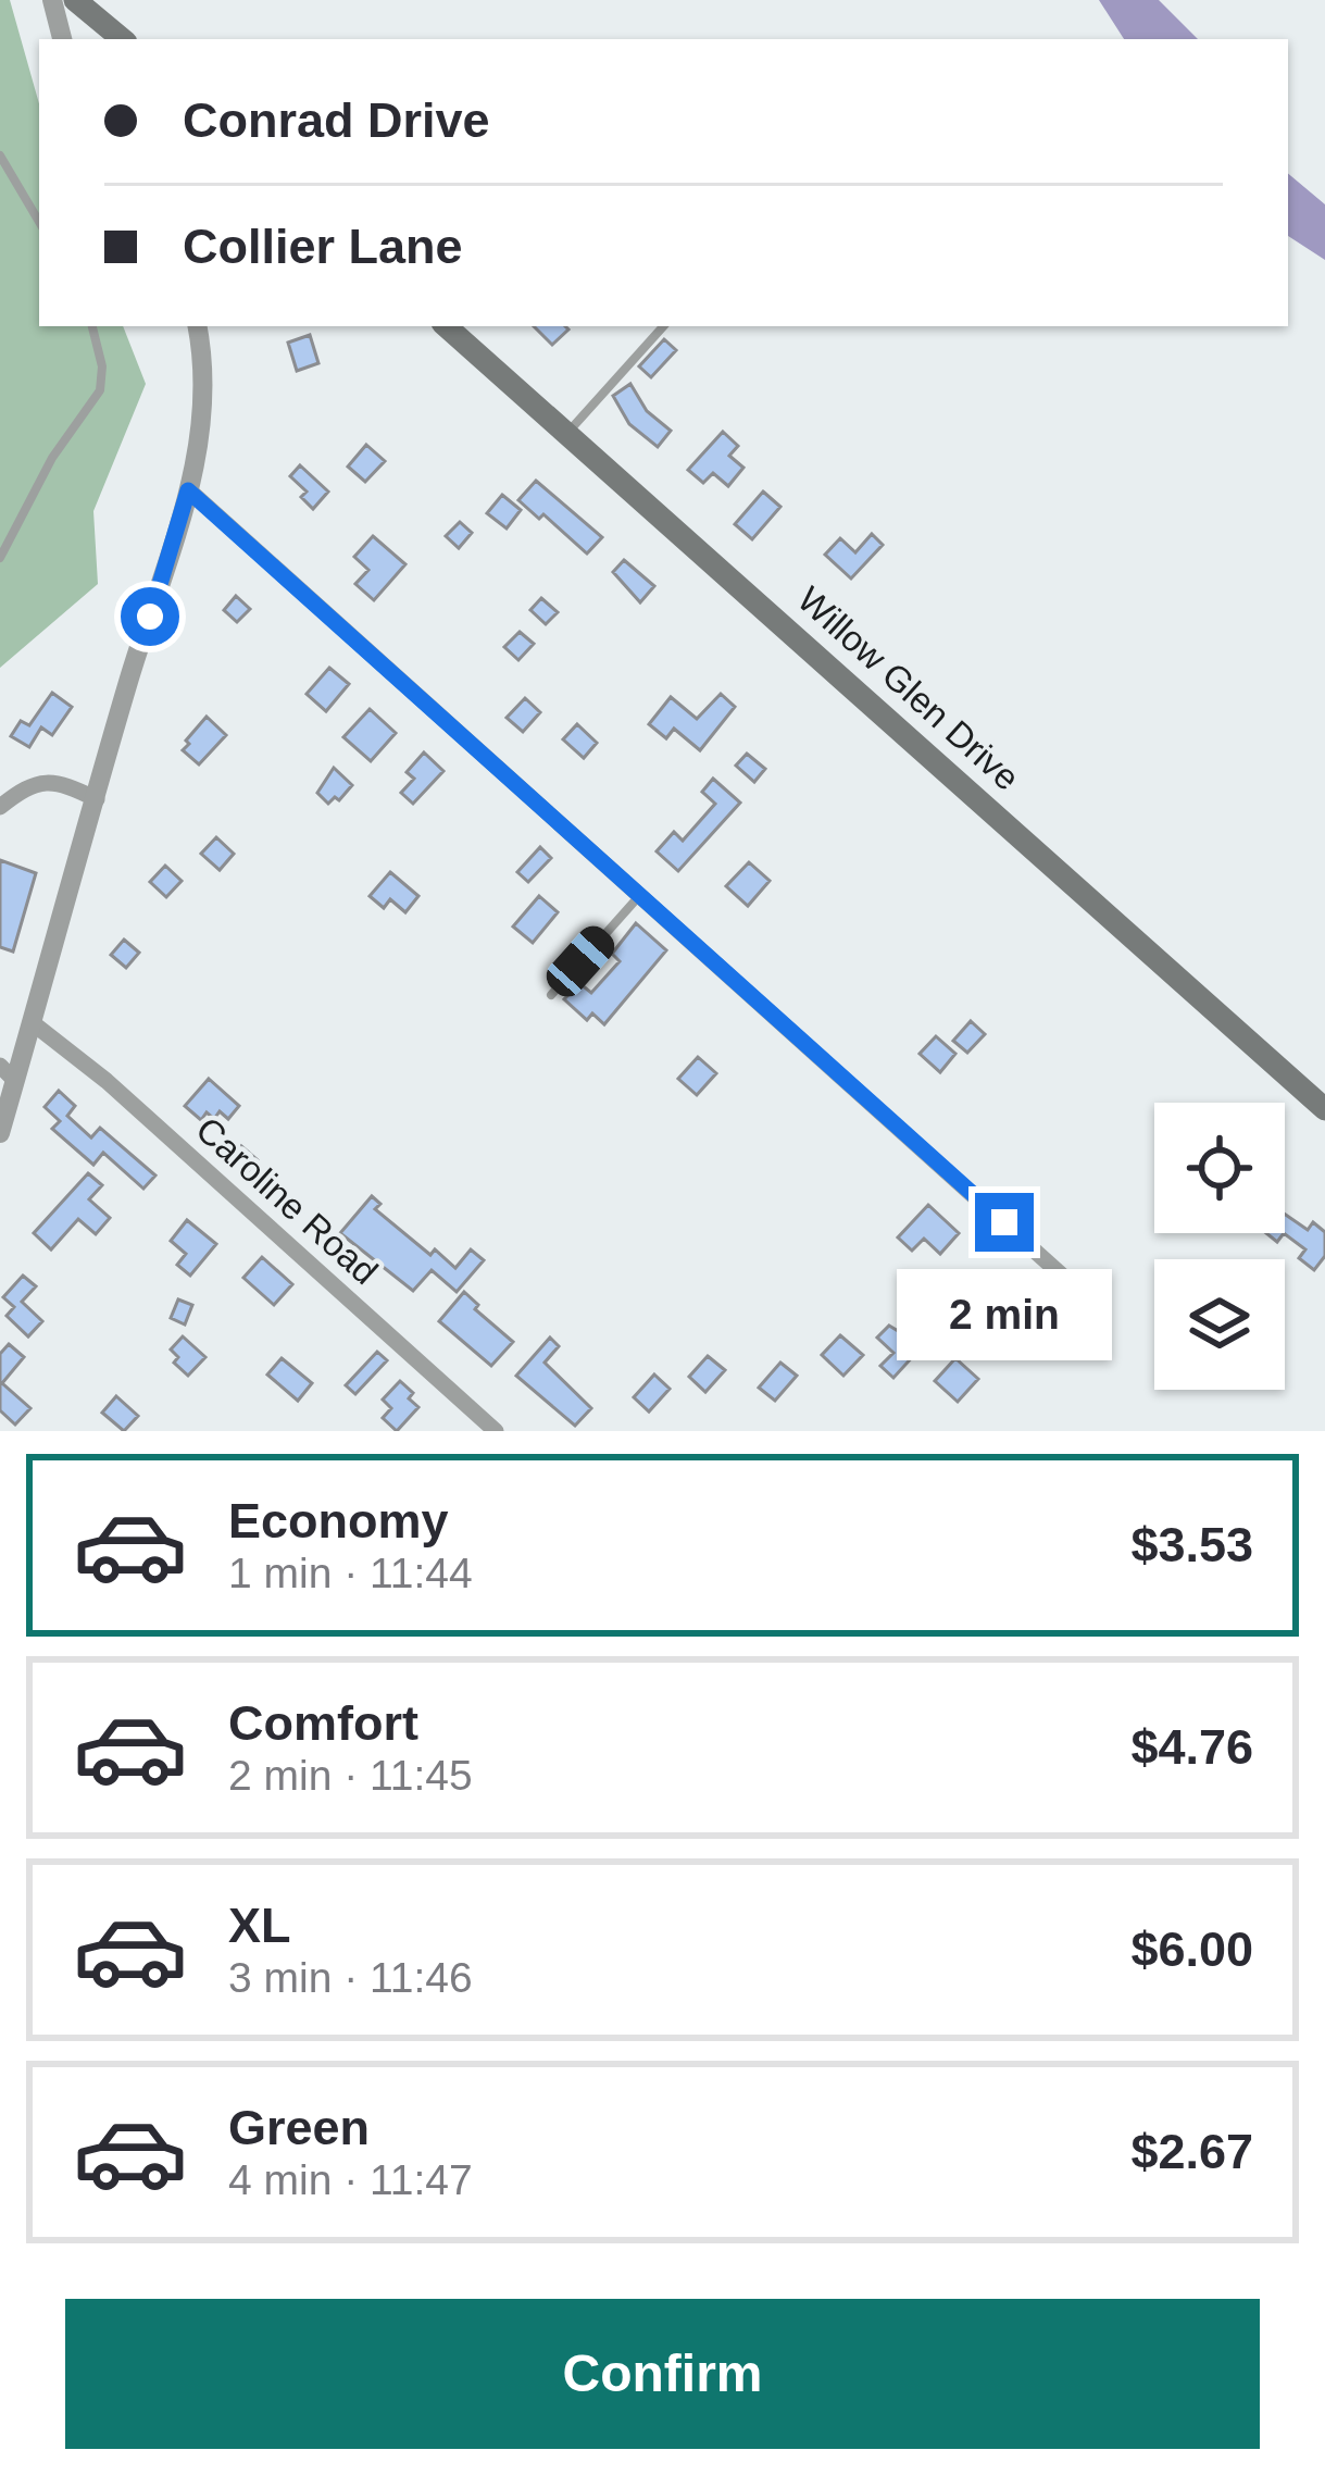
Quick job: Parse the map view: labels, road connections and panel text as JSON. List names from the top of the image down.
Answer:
{
  "streets": {
    "main road": ["Willow Glen Drive"],
    "street": ["Caroline Road"]
  },
  "page": {
    "banner": ["Conrad Drive", "Collier Lane"],
    "bubble": "2 min",
    "list": [
      {
        "name": "Economy",
        "note": "1 min · 11:44",
        "value": "$3.53"
      },
      {
        "name": "Comfort",
        "note": "2 min · 11:45",
        "value": "$4.76"
      },
      {
        "name": "XL",
        "note": "3 min · 11:46",
        "value": "$6.00"
      },
      {
        "name": "Green",
        "note": "4 min · 11:47",
        "value": "$2.67"
      }
    ],
    "buttons": "Confirm"
  }
}
